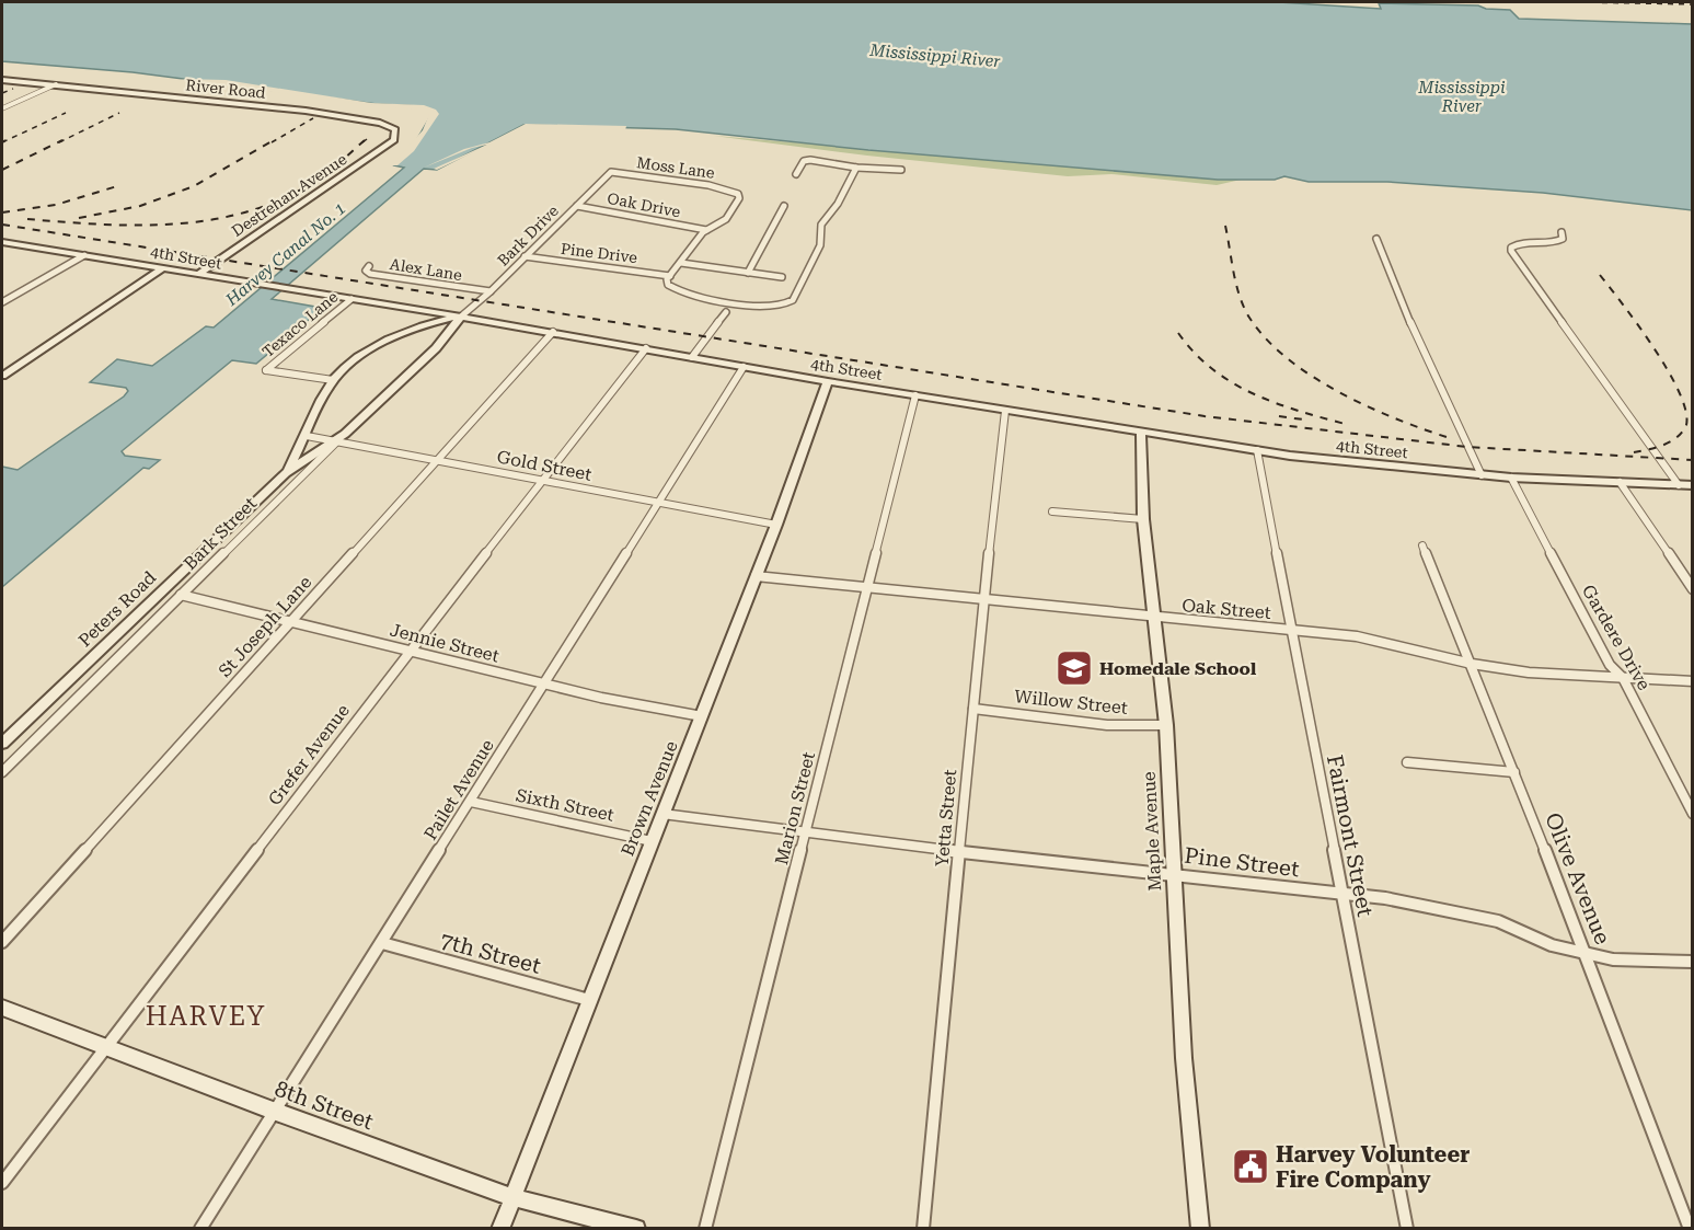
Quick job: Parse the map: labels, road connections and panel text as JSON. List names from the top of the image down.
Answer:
{
  "streets": {
    "main road": [
      "River Road",
      "Destrehan Avenue",
      "4th Street",
      "Bark Street",
      "Peters Road",
      "Brown Avenue",
      "Maple Avenue",
      "8th Street"
    ],
    "street": [
      "Moss Lane",
      "Oak Drive",
      "Bark Drive",
      "Pine Drive",
      "Alex Lane",
      "Texaco Lane",
      "Gold Street",
      "Oak Street",
      "St Joseph Lane",
      "Gardere Drive",
      "Jennie Street",
      "Willow Street",
      "Grefer Avenue",
      "Pailet Avenue",
      "Sixth Street",
      "Marion Street",
      "Yetta Street",
      "Fairmont Street",
      "Pine Street",
      "Olive Avenue",
      "7th Street"
    ]
  },
  "crossings": [
    ["River Road", "Destrehan Avenue"],
    ["Moss Lane", "Oak Drive"],
    ["Moss Lane", "Bark Drive"],
    ["Destrehan Avenue", "4th Street"],
    ["Oak Drive", "Bark Drive"],
    ["Bark Drive", "Pine Drive"],
    ["Bark Drive", "4th Street"],
    ["Bark Drive", "Alex Lane"],
    ["Bark Drive", "Bark Street"],
    ["Bark Drive", "Peters Road"],
    ["4th Street", "Texaco Lane"],
    ["4th Street", "Bark Street"],
    ["4th Street", "Peters Road"],
    ["4th Street", "St Joseph Lane"],
    ["4th Street", "Gardere Drive"],
    ["4th Street", "Grefer Avenue"],
    ["4th Street", "Pailet Avenue"],
    ["4th Street", "Brown Avenue"],
    ["4th Street", "Marion Street"],
    ["4th Street", "Yetta Street"],
    ["4th Street", "Maple Avenue"],
    ["4th Street", "Fairmont Street"],
    ["Texaco Lane", "Peters Road"],
    ["Gold Street", "Bark Street"],
    ["Gold Street", "Peters Road"],
    ["Gold Street", "St Joseph Lane"],
    ["Gold Street", "Grefer Avenue"],
    ["Gold Street", "Pailet Avenue"],
    ["Gold Street", "Brown Avenue"],
    ["Bark Street", "Peters Road"],
    ["Bark Street", "Jennie Street"],
    ["Oak Street", "Gardere Drive"],
    ["Oak Street", "Brown Avenue"],
    ["Oak Street", "Marion Street"],
    ["Oak Street", "Yetta Street"],
    ["Oak Street", "Maple Avenue"],
    ["Oak Street", "Fairmont Street"],
    ["Oak Street", "Olive Avenue"],
    ["St Joseph Lane", "Jennie Street"],
    ["Jennie Street", "Grefer Avenue"],
    ["Jennie Street", "Pailet Avenue"],
    ["Jennie Street", "Brown Avenue"],
    ["Willow Street", "Yetta Street"],
    ["Willow Street", "Maple Avenue"],
    ["Grefer Avenue", "8th Street"],
    ["Pailet Avenue", "Sixth Street"],
    ["Pailet Avenue", "7th Street"],
    ["Pailet Avenue", "8th Street"],
    ["Brown Avenue", "Sixth Street"],
    ["Brown Avenue", "Pine Street"],
    ["Brown Avenue", "7th Street"],
    ["Brown Avenue", "8th Street"],
    ["Marion Street", "Pine Street"],
    ["Yetta Street", "Pine Street"],
    ["Maple Avenue", "Pine Street"],
    ["Fairmont Street", "Pine Street"],
    ["Pine Street", "Olive Avenue"]
  ],
  "districts": ["HARVEY"],
  "water": ["Mississippi River", "Harvey Canal No. 1"],
  "places": {
    "school or university": ["Homedale School"],
    "public building": ["Harvey Volunteer Fire Company"]
  }
}
